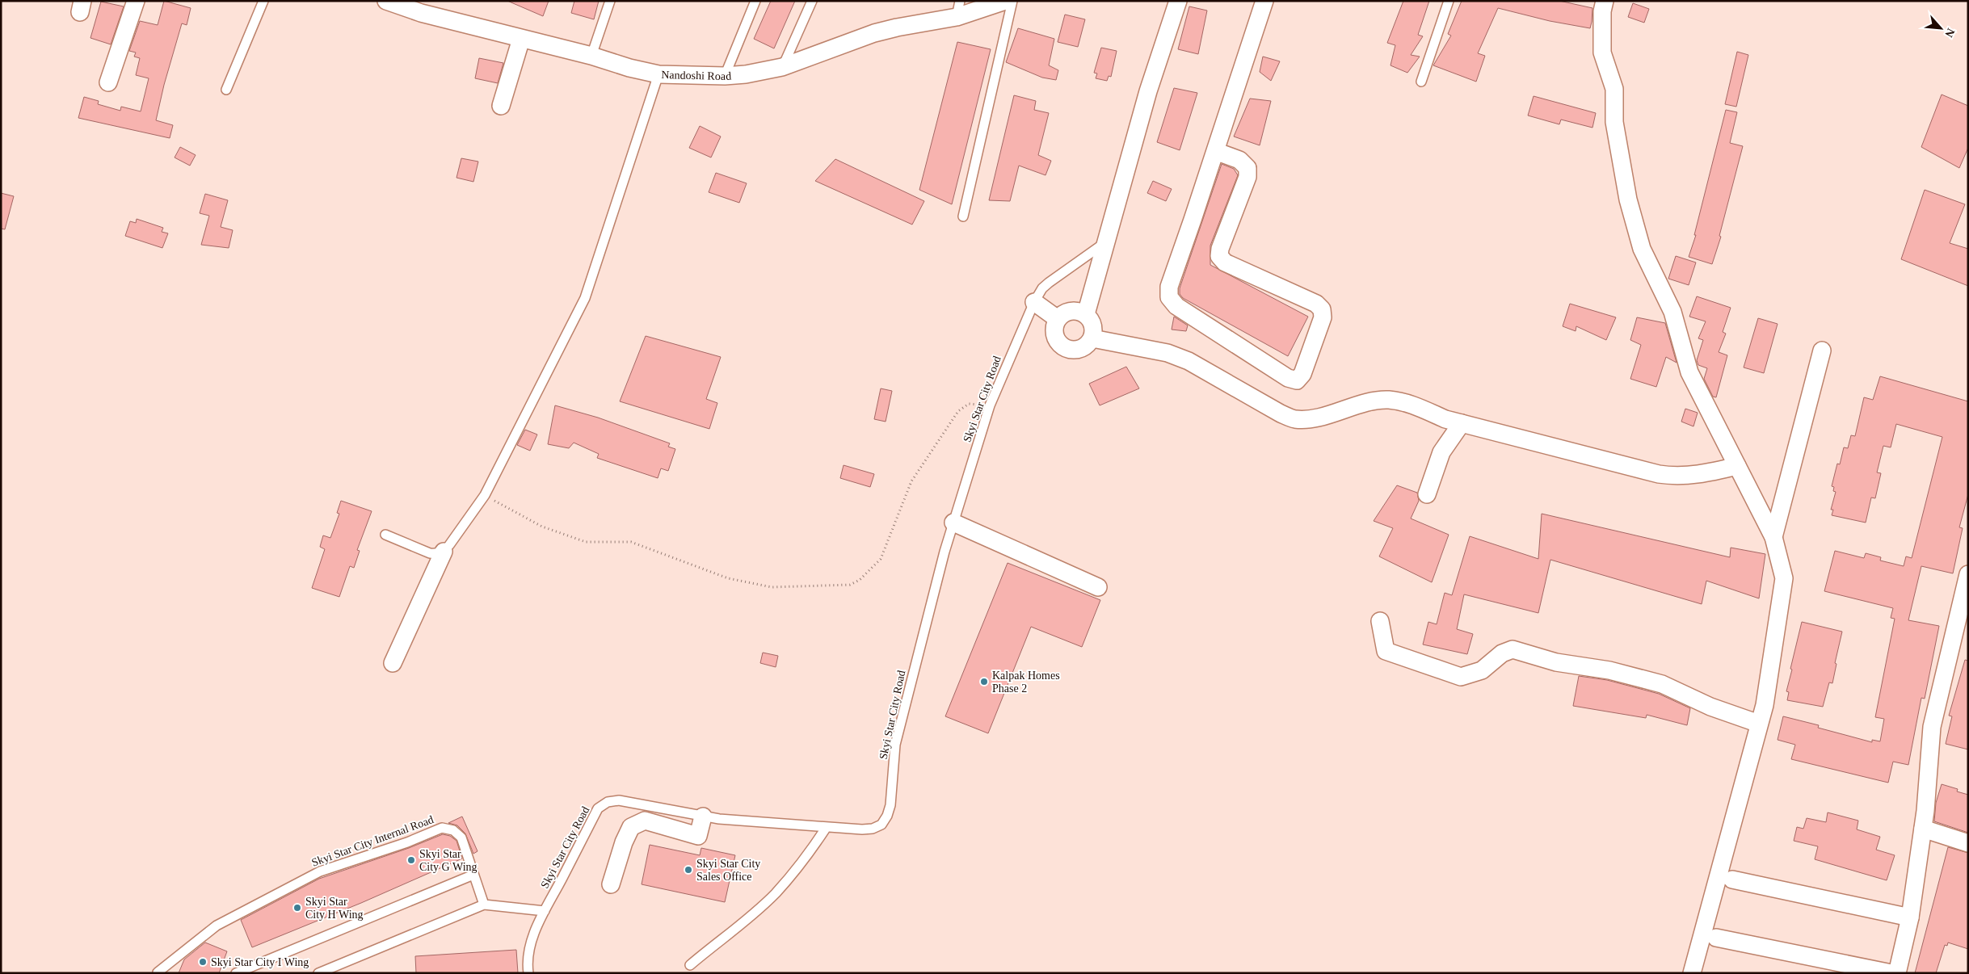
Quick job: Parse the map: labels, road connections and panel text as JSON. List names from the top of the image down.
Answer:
{
  "streets": {
    "street": ["Nandoshi Road"],
    "lane": ["Skyi Star City Road", "Skyi Star City Internal Road"]
  },
  "places": [
    "Kalpak Homes Phase 2",
    "Skyi Star City G Wing",
    "Skyi Star City Sales Office",
    "Skyi Star City H Wing",
    "Skyi Star City I Wing"
  ],
  "north": "bottom right"
}
